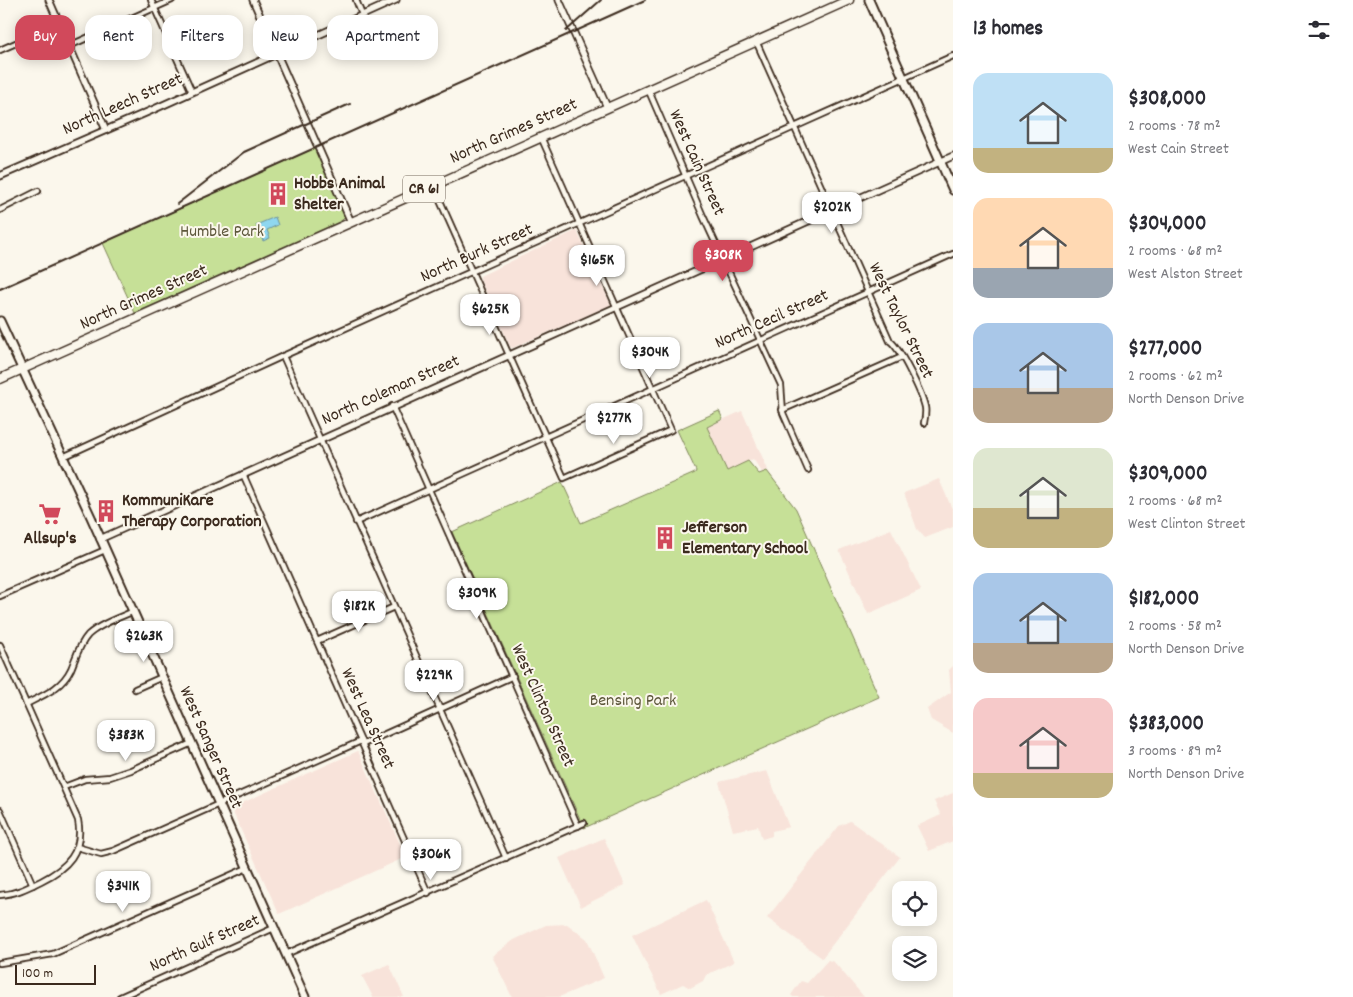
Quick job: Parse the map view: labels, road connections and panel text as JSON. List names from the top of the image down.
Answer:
{
  "streets": {
    "main road": ["North Grimes Street", "CR 61", "West Sanger Street"],
    "street": [
      "North Leech Street",
      "West Cain Street",
      "North Burk Street",
      "North Cecil Street",
      "West Taylor Street",
      "North Coleman Street",
      "West Clinton Street",
      "West Lea Street",
      "North Gulf Street"
    ]
  },
  "crossings": [
    ["North Grimes Street", "West Cain Street"],
    ["North Grimes Street", "West Taylor Street"],
    ["North Grimes Street", "West Sanger Street"],
    ["West Cain Street", "North Burk Street"],
    ["West Cain Street", "North Cecil Street"],
    ["West Cain Street", "North Coleman Street"],
    ["North Burk Street", "West Taylor Street"],
    ["North Burk Street", "West Sanger Street"],
    ["North Cecil Street", "West Taylor Street"],
    ["North Cecil Street", "West Clinton Street"],
    ["West Taylor Street", "North Coleman Street"],
    ["North Coleman Street", "West Clinton Street"],
    ["North Coleman Street", "West Lea Street"],
    ["North Coleman Street", "West Sanger Street"],
    ["West Sanger Street", "North Gulf Street"]
  ],
  "parks": ["Humble Park", "Bensing Park"],
  "places": {
    "building": ["Hobbs Animal Shelter", "KommuniKare Therapy Corporation", "Jefferson Elementary School"],
    "supermarket": ["Allsup's"]
  },
  "scale_bar": "100 m",
  "page": {
    "heading": "13 homes",
    "chip": [
      "Buy",
      "Rent",
      "Filters",
      "New",
      "Apartment"
    ],
    "list": [
      {
        "name": "$308,000",
        "note": "2 rooms · 78 m² · West Cain Street"
      },
      {
        "name": "$304,000",
        "note": "2 rooms · 68 m² · West Alston Street"
      },
      {
        "name": "$277,000",
        "note": "2 rooms · 62 m² · North Denson Drive"
      },
      {
        "name": "$309,000",
        "note": "2 rooms · 68 m² · West Clinton Street"
      },
      {
        "name": "$182,000",
        "note": "2 rooms · 58 m² · North Denson Drive"
      },
      {
        "name": "$383,000",
        "note": "3 rooms · 89 m² · North Denson Drive"
      }
    ],
    "price": [
      "$202K",
      "$308K",
      "$165K",
      "$625K",
      "$304K",
      "$277K",
      "$309K",
      "$182K",
      "$263K",
      "$229K",
      "$383K",
      "$306K",
      "$341K"
    ],
    "scale": "100 m"
  }
}
